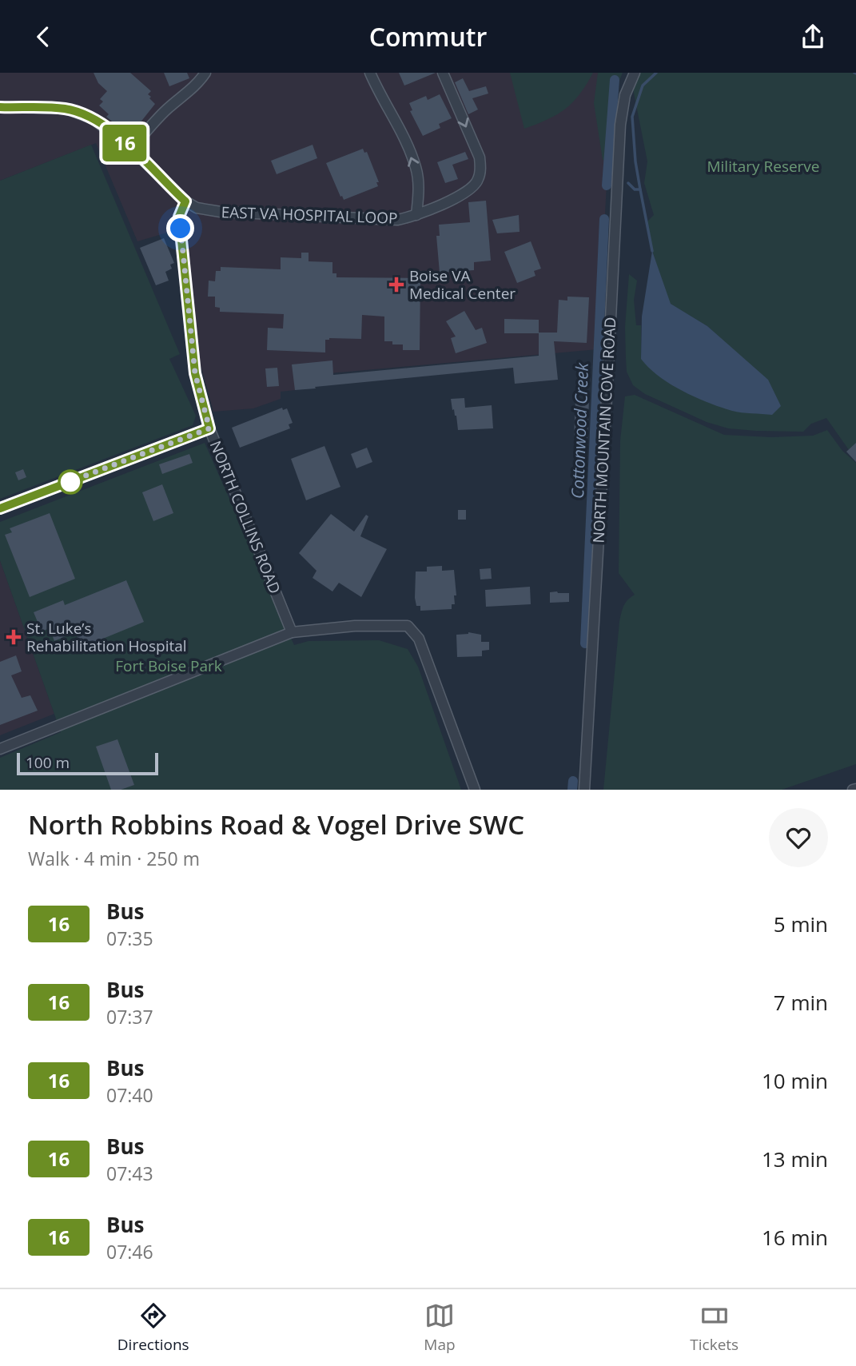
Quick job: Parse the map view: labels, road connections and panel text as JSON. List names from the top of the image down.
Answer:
{
  "streets": {
    "street": ["EAST VA HOSPITAL LOOP", "NORTH MOUNTAIN COVE ROAD", "NORTH COLLINS ROAD"]
  },
  "crossings": [
    ["EAST VA HOSPITAL LOOP", "NORTH COLLINS ROAD"]
  ],
  "one_way": ["EAST VA HOSPITAL LOOP"],
  "water": ["Cottonwood Creek"],
  "parks": ["Military Reserve", "Fort Boise Park"],
  "places": {
    "health": ["Boise VA Medical Center", "St. Luke’s Rehabilitation Hospital"]
  },
  "lines": ["bus line 16"],
  "scale_bar": "100 m",
  "page": {
    "header": "Commutr",
    "on_map": "16",
    "scale": "100 m",
    "heading": ["North Robbins Road & Vogel Drive SWC", "Walk · 4 min · 250 m"],
    "list": [
      {
        "mark": "16",
        "name": "Bus",
        "note": "07:35",
        "value": "5 min"
      },
      {
        "mark": "16",
        "name": "Bus",
        "note": "07:37",
        "value": "7 min"
      },
      {
        "mark": "16",
        "name": "Bus",
        "note": "07:40",
        "value": "10 min"
      },
      {
        "mark": "16",
        "name": "Bus",
        "note": "07:43",
        "value": "13 min"
      },
      {
        "mark": "16",
        "name": "Bus",
        "note": "07:46",
        "value": "16 min"
      }
    ],
    "tabs": ["Directions", "Map", "Tickets"]
  }
}
